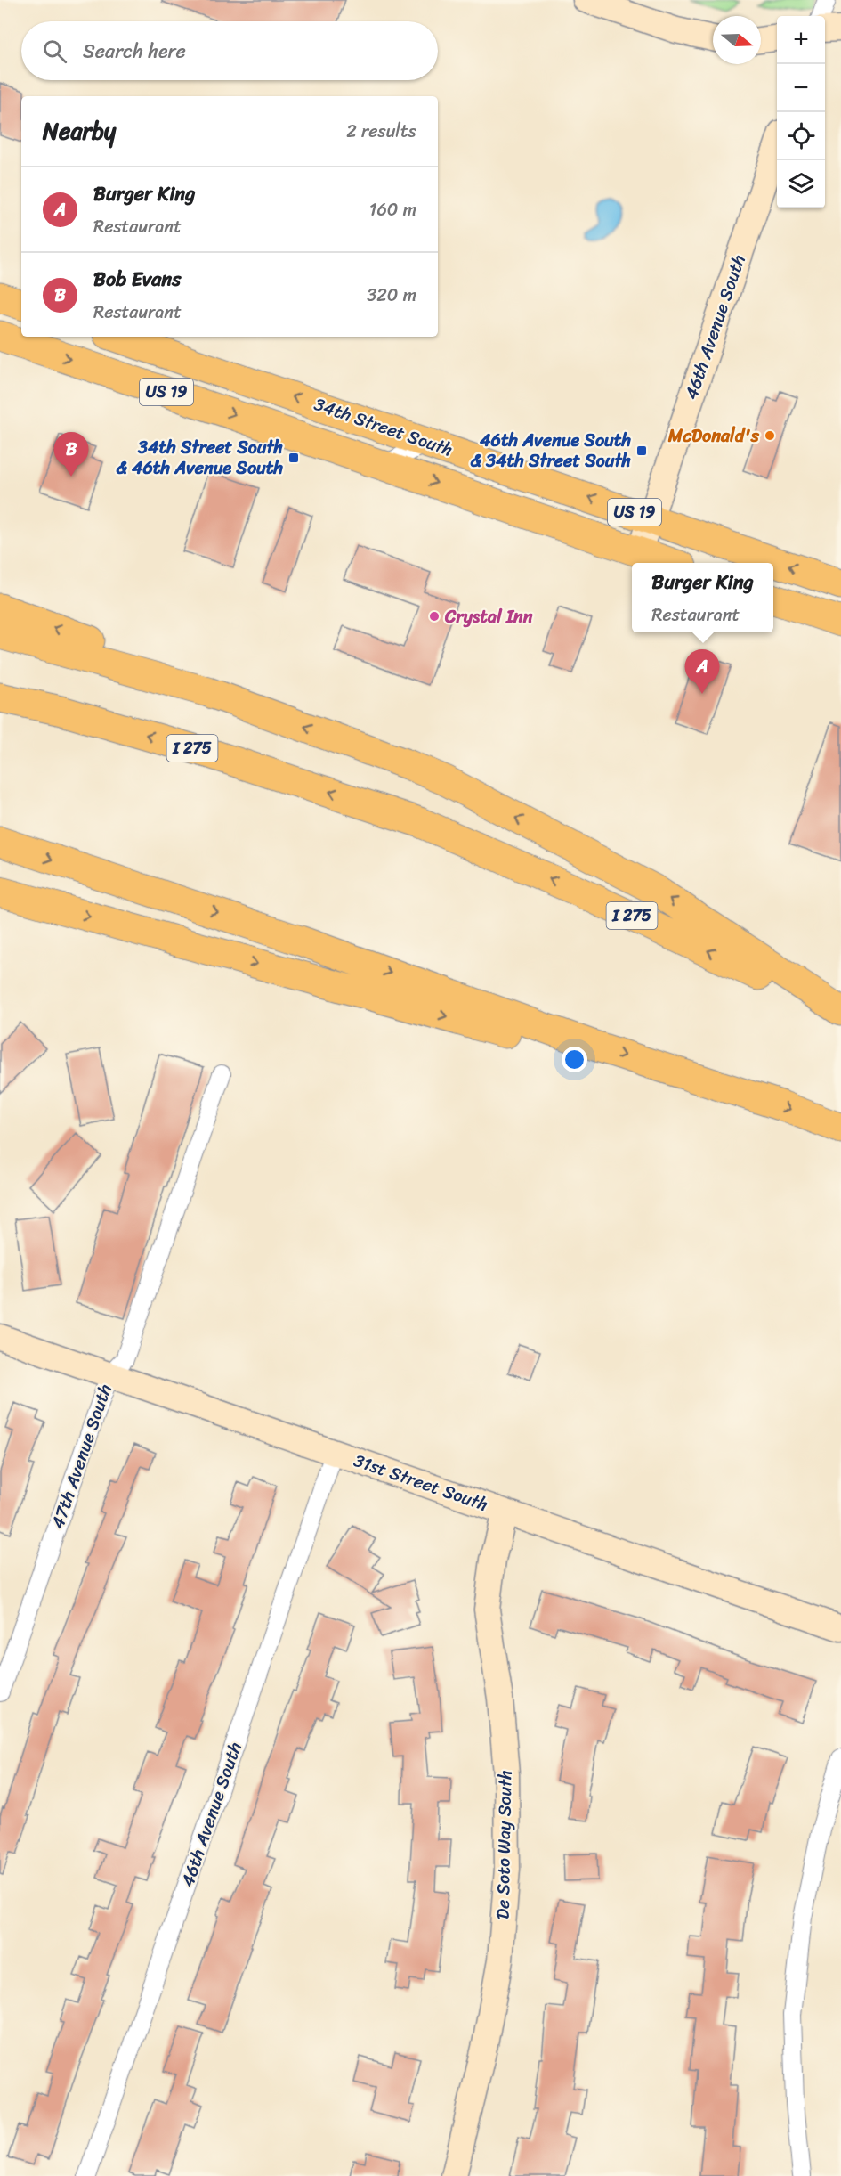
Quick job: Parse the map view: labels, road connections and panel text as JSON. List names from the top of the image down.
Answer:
{
  "streets": {
    "highway": ["US 19", "34th Street South", "I 275"],
    "street": [
      "46th Avenue South",
      "47th Avenue South",
      "31st Street South",
      "De Soto Way South"
    ]
  },
  "crossings": [
    ["46th Avenue South", "34th Street South"],
    ["46th Avenue South", "31st Street South"],
    ["47th Avenue South", "31st Street South"],
    ["31st Street South", "De Soto Way South"]
  ],
  "places": {
    "other": ["McDonald's", "Crystal Inn"],
    "transit": ["46th Avenue South & 34th Street South", "34th Street South & 46th Avenue South"]
  },
  "north": "right",
  "page": {
    "map_buttons": ["+", "−"],
    "search": "Search here",
    "heading": ["Nearby", "2 results"],
    "list": [
      {
        "mark": "A",
        "name": "Burger King",
        "note": "Restaurant",
        "value": "160 m"
      },
      {
        "mark": "B",
        "name": "Bob Evans",
        "note": "Restaurant",
        "value": "320 m"
      }
    ],
    "pins": ["B", "A"],
    "popup": ["Burger King", "Restaurant"]
  }
}
